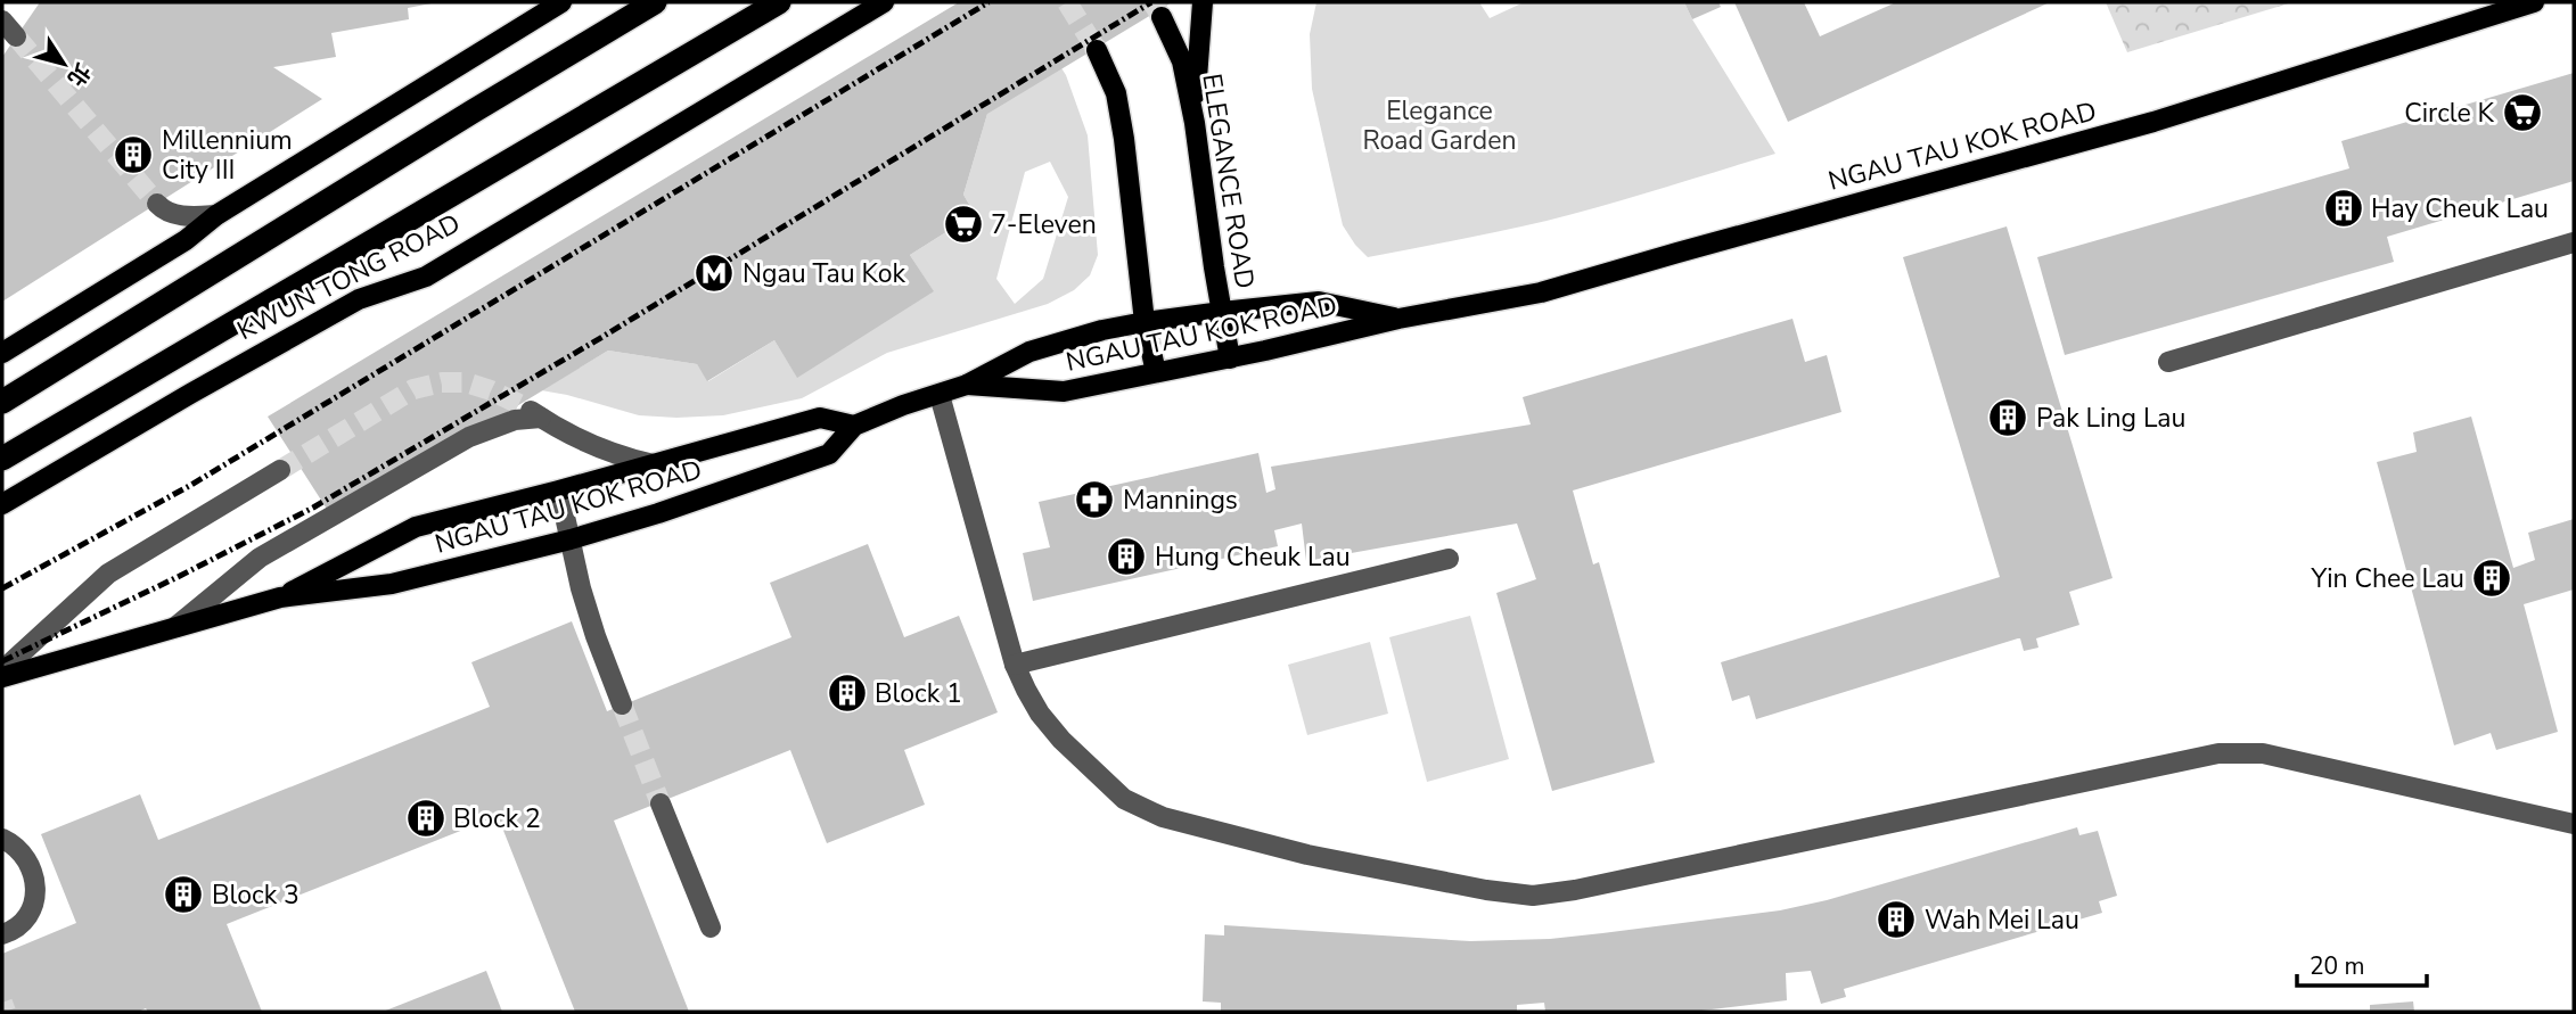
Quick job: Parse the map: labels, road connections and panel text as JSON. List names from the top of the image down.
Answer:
{
  "streets": {
    "highway": ["KWUN TONG ROAD"],
    "main road": ["NGAU TAU KOK ROAD", "ELEGANCE ROAD"]
  },
  "crossings": [
    ["NGAU TAU KOK ROAD", "ELEGANCE ROAD"]
  ],
  "parks": ["Elegance Road Garden"],
  "places": {
    "supermarket": ["Circle K", "7-Eleven"],
    "building": [
      "Millennium City III",
      "Hay Cheuk Lau",
      "Pak Ling Lau",
      "Hung Cheuk Lau",
      "Yin Chee Lau",
      "Block 1",
      "Block 2",
      "Block 3",
      "Wah Mei Lau"
    ],
    "metro station": ["Ngau Tau Kok"],
    "pharmacy": ["Mannings"]
  },
  "scale_bar": "20 m",
  "north": "bottom right"
}
